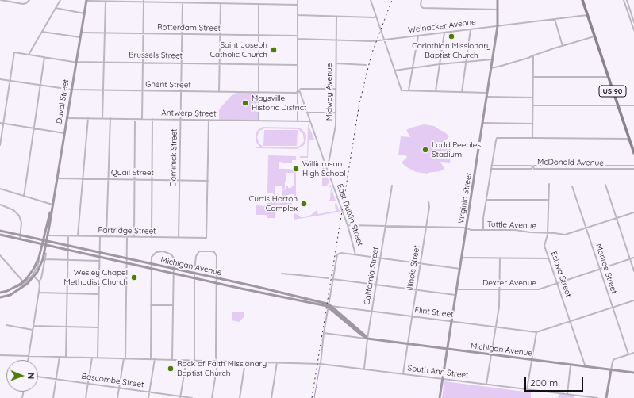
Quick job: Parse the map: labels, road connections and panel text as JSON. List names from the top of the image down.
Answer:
{
  "streets": {
    "main road": [
      "US 90",
      "Duval Street",
      "Virginia Street",
      "Michigan Avenue"
    ],
    "street": [
      "Weinacker Avenue",
      "Rotterdam Street",
      "Brussels Street",
      "Ghent Street",
      "Midway Avenue",
      "Antwerp Street",
      "Dominick Street",
      "McDonald Avenue",
      "Quail Street",
      "East Dublin Street",
      "Tuttle Avenue",
      "Partridge Street",
      "Illinois Street",
      "Monroe Street",
      "Eslava Street",
      "California Street",
      "Dexter Avenue",
      "Flint Street",
      "South Ann Street",
      "Bascombe Street"
    ]
  },
  "crossings": [
    ["Weinacker Avenue", "US 90"],
    ["Weinacker Avenue", "Midway Avenue"],
    ["Weinacker Avenue", "Virginia Street"],
    ["Rotterdam Street", "Duval Street"],
    ["Rotterdam Street", "Dominick Street"],
    ["Brussels Street", "Ghent Street"],
    ["Brussels Street", "Duval Street"],
    ["Brussels Street", "Dominick Street"],
    ["Ghent Street", "Midway Avenue"],
    ["Ghent Street", "Duval Street"],
    ["Ghent Street", "Dominick Street"],
    ["Ghent Street", "East Dublin Street"],
    ["Midway Avenue", "East Dublin Street"],
    ["Duval Street", "Antwerp Street"],
    ["Duval Street", "Quail Street"],
    ["Duval Street", "Partridge Street"],
    ["Duval Street", "Michigan Avenue"],
    ["Antwerp Street", "Dominick Street"],
    ["Antwerp Street", "East Dublin Street"],
    ["Dominick Street", "Quail Street"],
    ["Dominick Street", "Partridge Street"],
    ["Quail Street", "Partridge Street"],
    ["Virginia Street", "Tuttle Avenue"],
    ["Virginia Street", "Michigan Avenue"],
    ["Virginia Street", "Dexter Avenue"],
    ["Virginia Street", "Flint Street"],
    ["Virginia Street", "South Ann Street"],
    ["East Dublin Street", "Tuttle Avenue"],
    ["Tuttle Avenue", "Illinois Street"],
    ["Tuttle Avenue", "Monroe Street"],
    ["Tuttle Avenue", "Eslava Street"],
    ["Tuttle Avenue", "California Street"],
    ["Michigan Avenue", "Illinois Street"],
    ["Michigan Avenue", "Eslava Street"],
    ["Michigan Avenue", "California Street"],
    ["Michigan Avenue", "Flint Street"],
    ["Illinois Street", "Flint Street"],
    ["Illinois Street", "South Ann Street"],
    ["Monroe Street", "Dexter Avenue"],
    ["Eslava Street", "Dexter Avenue"],
    ["California Street", "Flint Street"],
    ["California Street", "South Ann Street"]
  ],
  "places": [
    "Corinthian Missionary Baptist Church",
    "Saint Joseph Catholic Church",
    "Maysville Historic District",
    "Ladd Peebles Stadium",
    "Williamson High School",
    "Curtis Horton Complex",
    "Wesley Chapel Methodist Church",
    "Rock of Faith Missionary Baptist Church"
  ],
  "scale_bar": "200 m",
  "north": "right"
}
